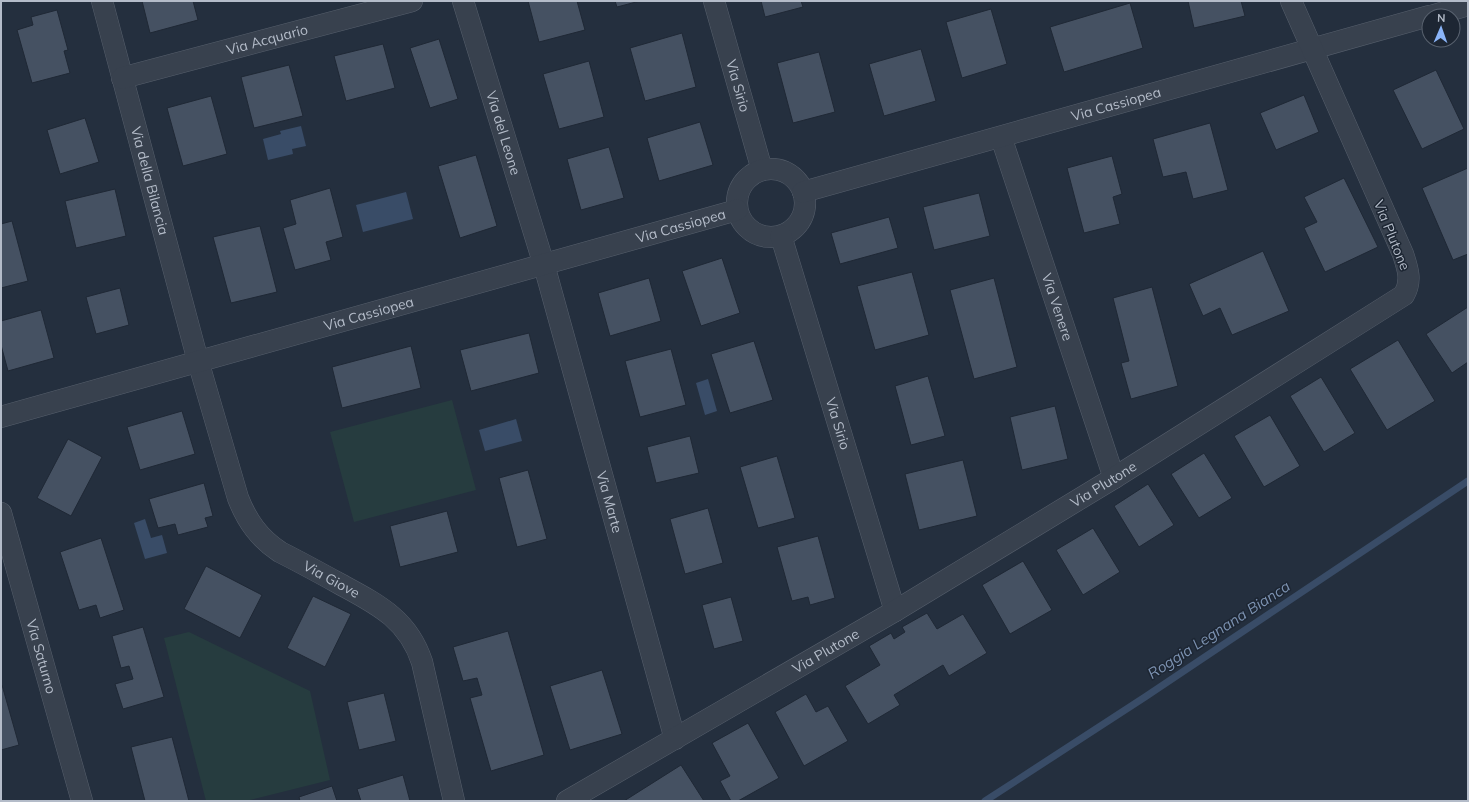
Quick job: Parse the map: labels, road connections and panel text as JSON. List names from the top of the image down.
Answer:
{
  "streets": {
    "street": [
      "Via Acquario",
      "Via Sirio",
      "Via Cassiopea",
      "Via del Leone",
      "Via della Bilancia",
      "Via Plutone",
      "Via Venere",
      "Via Marte",
      "Via Giove",
      "Via Saturno"
    ]
  },
  "crossings": [
    ["Via Acquario", "Via della Bilancia"],
    ["Via Sirio", "Via Cassiopea"],
    ["Via Sirio", "Via Plutone"],
    ["Via Cassiopea", "Via del Leone"],
    ["Via Cassiopea", "Via della Bilancia"],
    ["Via Cassiopea", "Via Plutone"],
    ["Via Cassiopea", "Via Venere"],
    ["Via Cassiopea", "Via Marte"],
    ["Via Cassiopea", "Via Giove"],
    ["Via del Leone", "Via Marte"],
    ["Via della Bilancia", "Via Giove"],
    ["Via Plutone", "Via Venere"],
    ["Via Plutone", "Via Marte"]
  ],
  "water": ["Roggia Legnana Bianca"],
  "north": "top"
}
